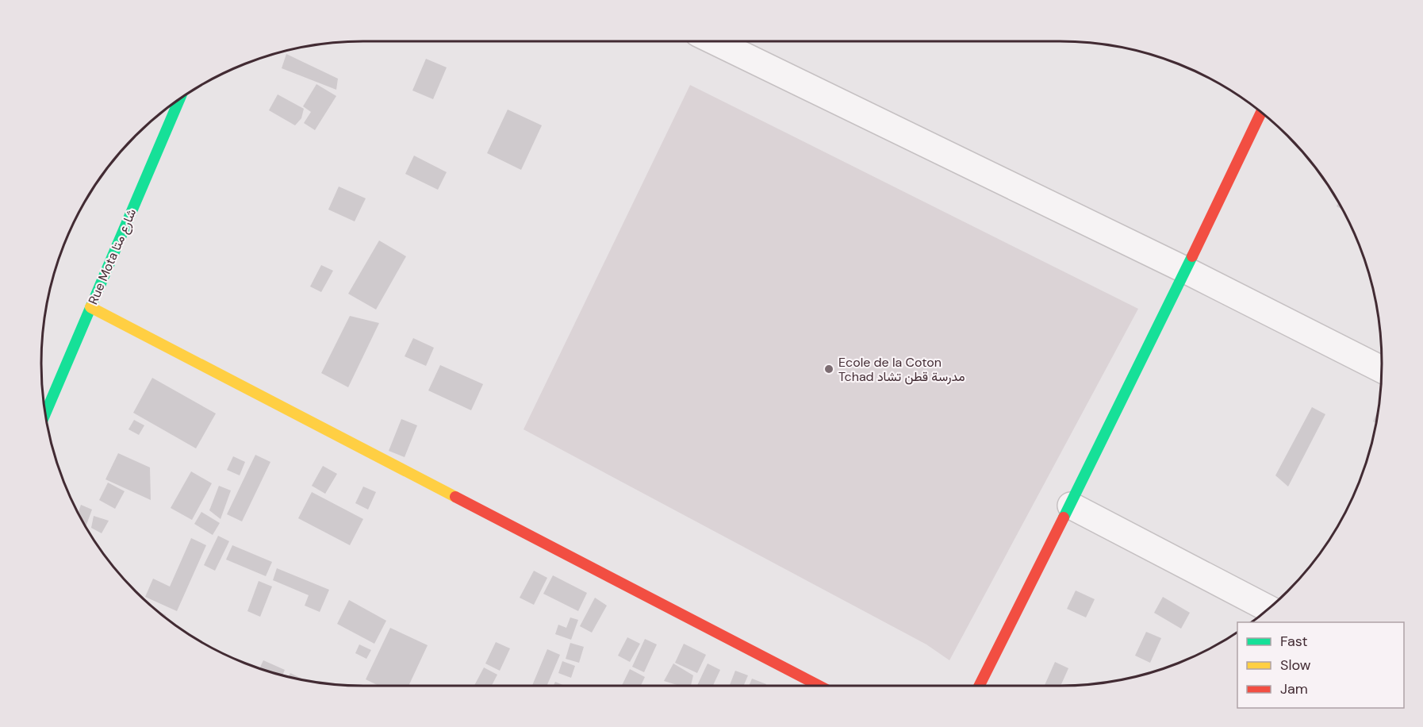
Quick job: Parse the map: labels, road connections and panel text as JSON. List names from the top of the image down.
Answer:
{
  "streets": {
    "main road": ["Rue Mota شارع متا"]
  },
  "places": ["Ecole de la Coton Tchad مدرسة قطن تشاد"],
  "legend": ["Fast", "Slow", "Jam"]
}
